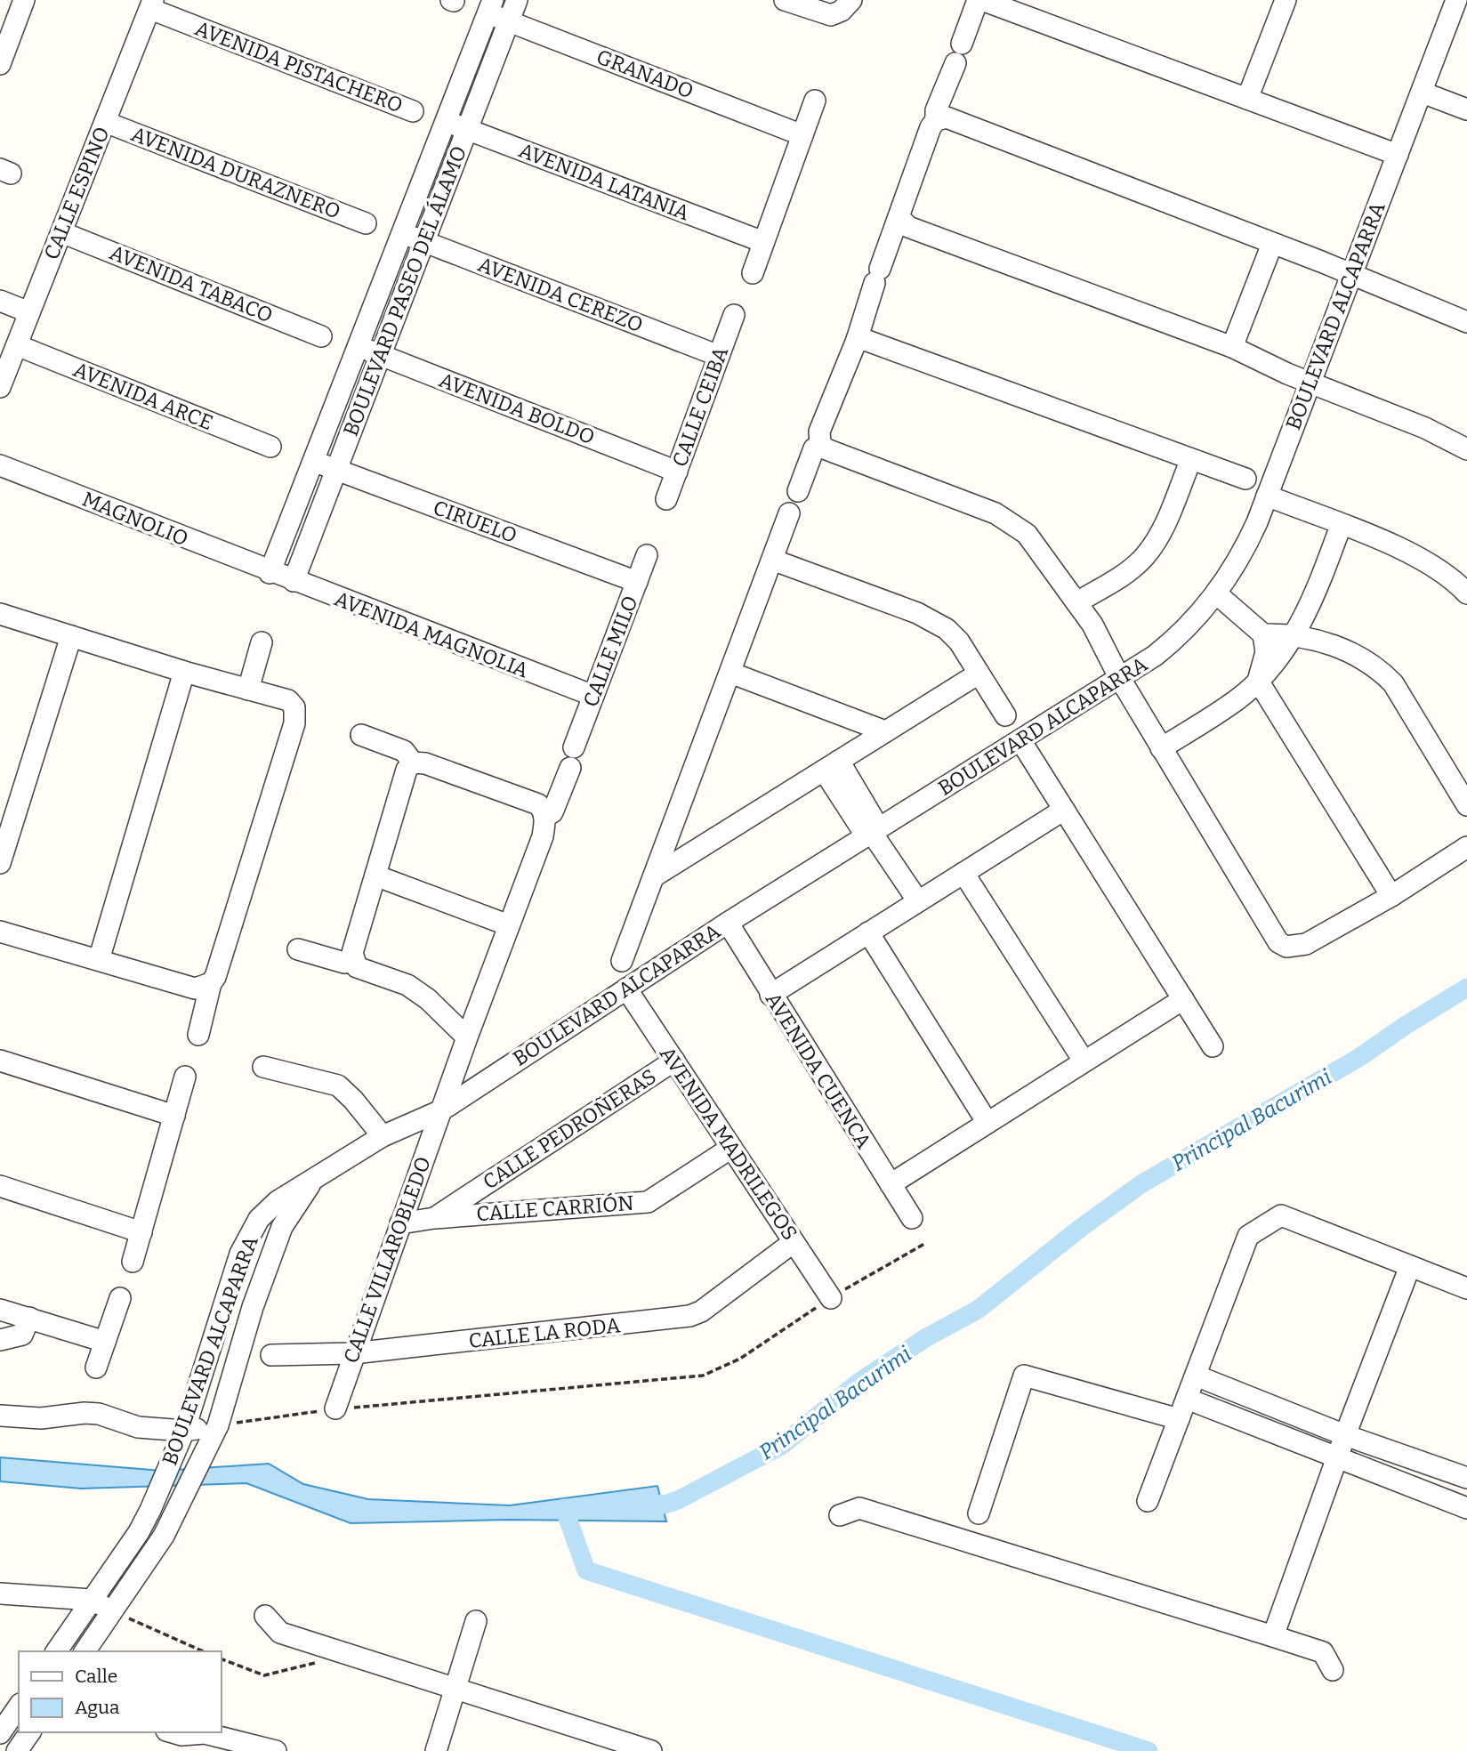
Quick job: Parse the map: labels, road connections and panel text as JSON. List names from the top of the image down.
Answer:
{
  "streets": {
    "street": [
      "AVENIDA PISTACHERO",
      "GRANADO",
      "AVENIDA DURAZNERO",
      "AVENIDA LATANIA",
      "CALLE ESPINO",
      "AVENIDA TABACO",
      "BOULEVARD PASEO DEL ÁLAMO",
      "AVENIDA CEREZO",
      "BOULEVARD ALCAPARRA",
      "AVENIDA ARCE",
      "CALLE CEIBA",
      "AVENIDA BOLDO",
      "MAGNOLIO",
      "CIRUELO",
      "AVENIDA MAGNOLIA",
      "CALLE MILO",
      "AVENIDA CUENCA",
      "CALLE PEDROÑERAS",
      "AVENIDA MADRILEGOS",
      "CALLE CARRIÓN",
      "CALLE VILLAROBLEDO",
      "CALLE LA RODA"
    ]
  },
  "crossings": [
    ["AVENIDA PISTACHERO", "CALLE ESPINO"],
    ["GRANADO", "BOULEVARD PASEO DEL ÁLAMO"],
    ["AVENIDA DURAZNERO", "CALLE ESPINO"],
    ["AVENIDA LATANIA", "BOULEVARD PASEO DEL ÁLAMO"],
    ["CALLE ESPINO", "AVENIDA TABACO"],
    ["CALLE ESPINO", "AVENIDA ARCE"],
    ["BOULEVARD PASEO DEL ÁLAMO", "AVENIDA CEREZO"],
    ["BOULEVARD PASEO DEL ÁLAMO", "AVENIDA BOLDO"],
    ["BOULEVARD PASEO DEL ÁLAMO", "MAGNOLIO"],
    ["BOULEVARD PASEO DEL ÁLAMO", "CIRUELO"],
    ["BOULEVARD PASEO DEL ÁLAMO", "AVENIDA MAGNOLIA"],
    ["AVENIDA CEREZO", "CALLE CEIBA"],
    ["BOULEVARD ALCAPARRA", "AVENIDA CUENCA"],
    ["BOULEVARD ALCAPARRA", "AVENIDA MADRILEGOS"],
    ["BOULEVARD ALCAPARRA", "CALLE VILLAROBLEDO"],
    ["CALLE CEIBA", "AVENIDA BOLDO"],
    ["MAGNOLIO", "AVENIDA MAGNOLIA"],
    ["CIRUELO", "CALLE MILO"],
    ["AVENIDA MAGNOLIA", "CALLE MILO"],
    ["CALLE PEDROÑERAS", "AVENIDA MADRILEGOS"],
    ["CALLE PEDROÑERAS", "CALLE CARRIÓN"],
    ["AVENIDA MADRILEGOS", "CALLE CARRIÓN"],
    ["AVENIDA MADRILEGOS", "CALLE LA RODA"],
    ["CALLE CARRIÓN", "CALLE VILLAROBLEDO"],
    ["CALLE VILLAROBLEDO", "CALLE LA RODA"]
  ],
  "water": ["Principal Bacurimi"],
  "legend": ["Calle", "Agua"]
}
